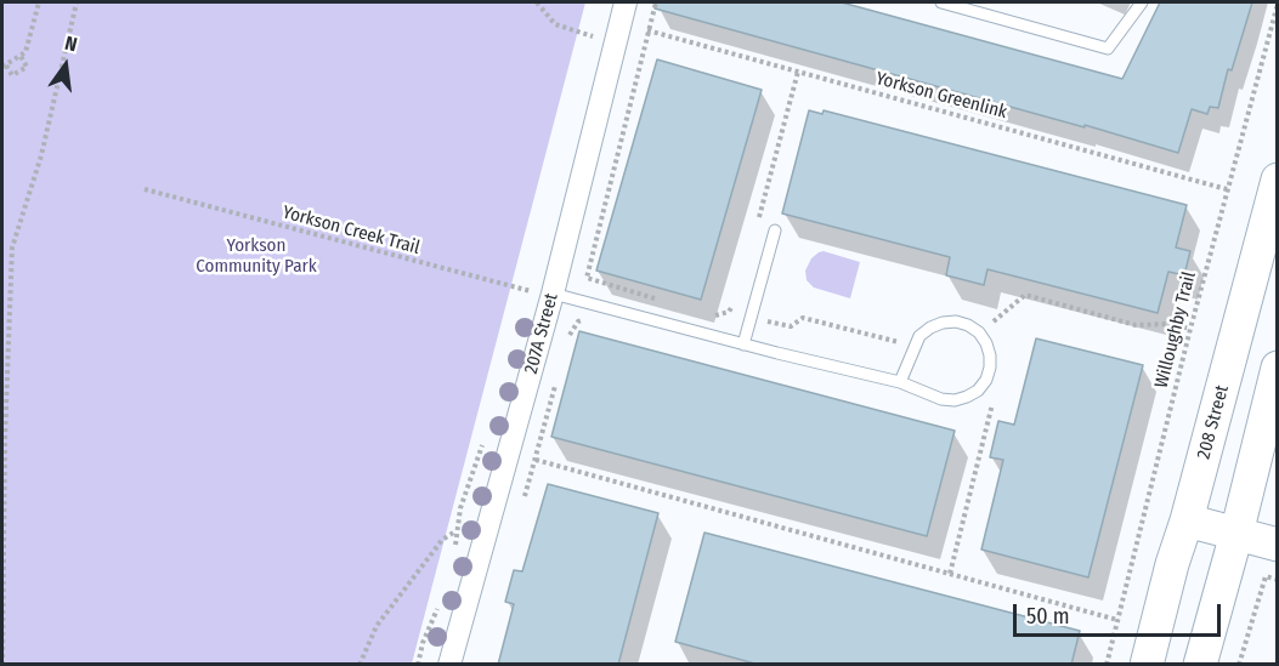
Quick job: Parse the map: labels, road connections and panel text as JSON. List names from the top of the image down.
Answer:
{
  "streets": {
    "main road": ["208 Street"],
    "street": ["207A Street"],
    "path": ["Yorkson Greenlink", "Yorkson Creek Trail", "Willoughby Trail"]
  },
  "crossings": [
    ["Yorkson Greenlink", "Willoughby Trail"],
    ["Yorkson Creek Trail", "207A Street"]
  ],
  "parks": ["Yorkson Community Park"],
  "scale_bar": "50 m",
  "north": "top"
}
